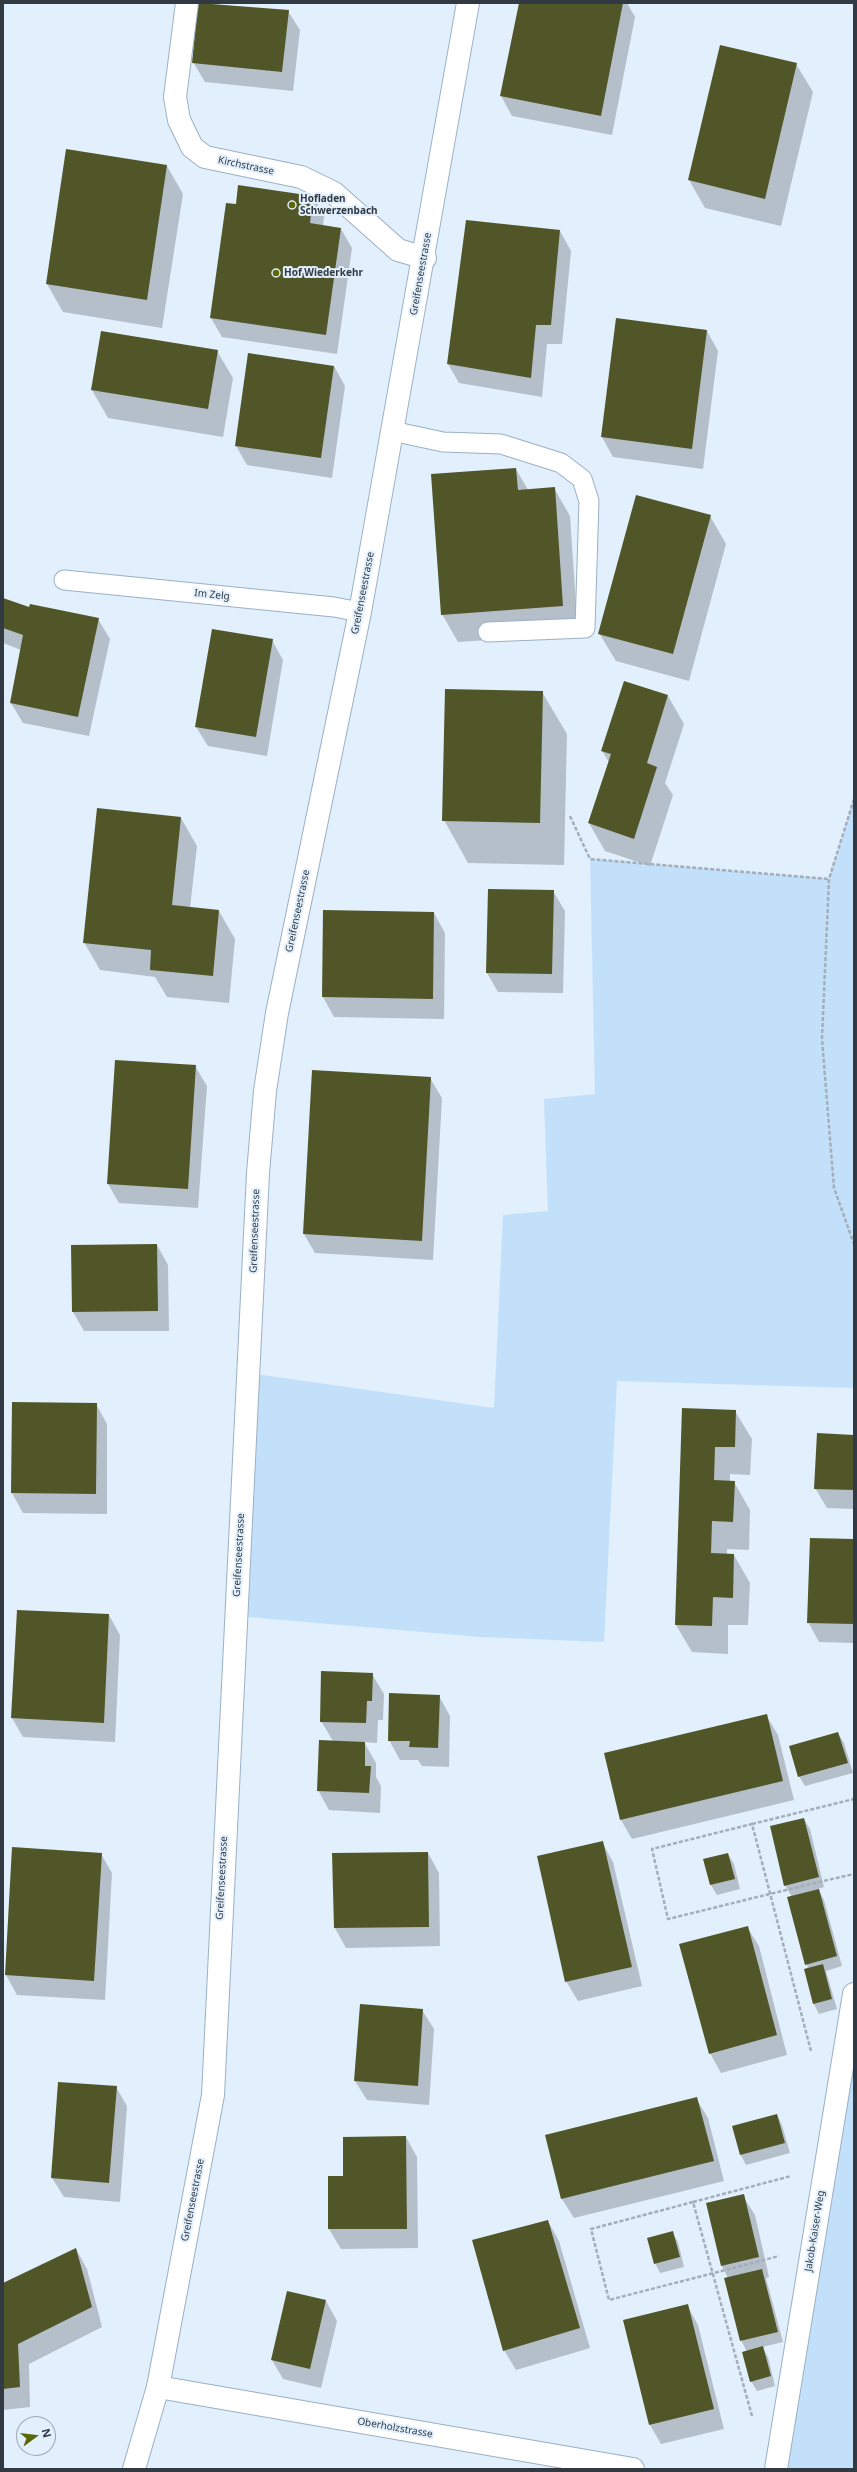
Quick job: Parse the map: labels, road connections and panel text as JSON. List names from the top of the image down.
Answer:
{
  "streets": {
    "street": [
      "Kirchstrasse",
      "Greifenseestrasse",
      "Jakob-Kaiser-Weg",
      "Oberholzstrasse"
    ],
    "lane": ["Im Zelg"]
  },
  "crossings": [
    ["Kirchstrasse", "Greifenseestrasse"],
    ["Greifenseestrasse", "Im Zelg"],
    ["Greifenseestrasse", "Oberholzstrasse"]
  ],
  "places": ["Hofladen Schwerzenbach", "Hof Wiederkehr"],
  "north": "right"
}
